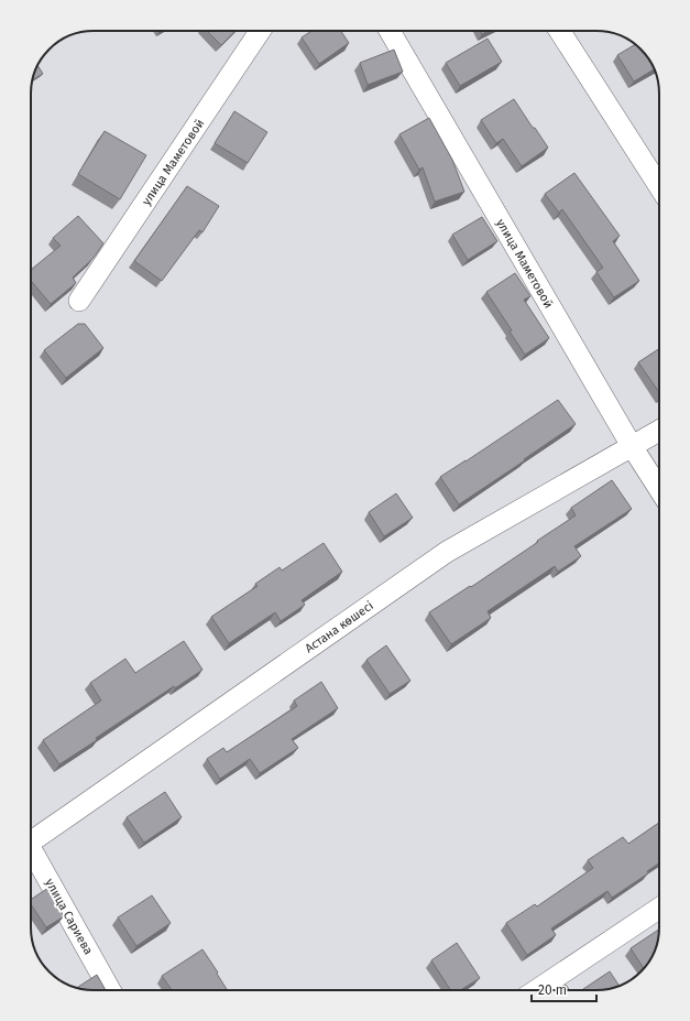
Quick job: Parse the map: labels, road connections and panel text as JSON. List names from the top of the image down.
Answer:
{
  "streets": {
    "street": ["улица Маметовой", "Астана көшесі", "улица Сариева"]
  },
  "crossings": [
    ["улица Маметовой", "Астана көшесі"]
  ],
  "scale_bar": "20 m"
}
